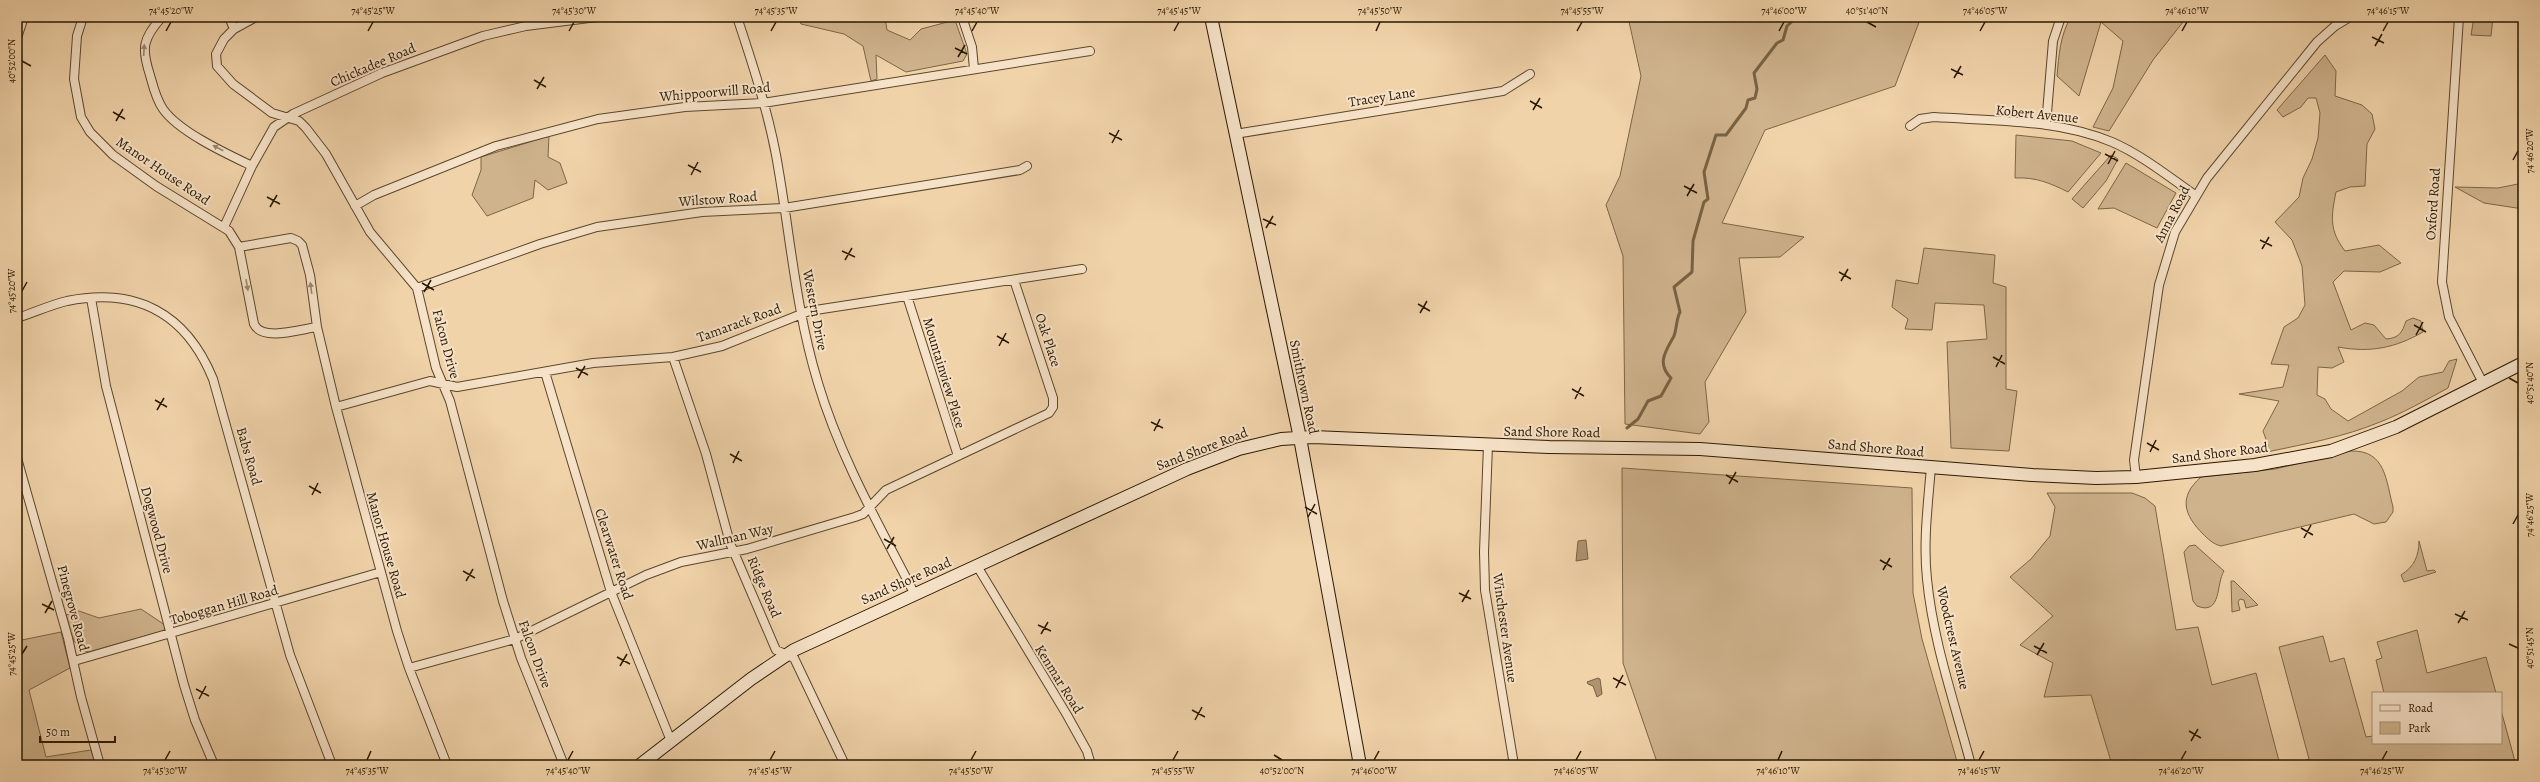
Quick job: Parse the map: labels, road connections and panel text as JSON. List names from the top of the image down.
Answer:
{
  "streets": {
    "street": [
      "Chickadee Road",
      "Whippoorwill Road",
      "Tracey Lane",
      "Kobert Avenue",
      "Manor House Road",
      "Wilstow Road",
      "Oxford Road",
      "Anna Road",
      "Western Drive",
      "Tamarack Road",
      "Oak Place",
      "Falcon Drive",
      "Mountainview Place",
      "Smithtown Road",
      "Sand Shore Road",
      "Babs Road",
      "Dogwood Drive",
      "Wallman Way",
      "Clearwater Road",
      "Ridge Road",
      "Toboggan Hill Road",
      "Pinegrove Road",
      "Winchester Avenue",
      "Woodcrest Avenue",
      "Kenmar Road"
    ]
  },
  "crossings": [
    ["Chickadee Road", "Manor House Road"],
    ["Chickadee Road", "Falcon Drive"],
    ["Whippoorwill Road", "Western Drive"],
    ["Whippoorwill Road", "Falcon Drive"],
    ["Tracey Lane", "Smithtown Road"],
    ["Kobert Avenue", "Anna Road"],
    ["Manor House Road", "Tamarack Road"],
    ["Manor House Road", "Wallman Way"],
    ["Manor House Road", "Toboggan Hill Road"],
    ["Wilstow Road", "Western Drive"],
    ["Wilstow Road", "Falcon Drive"],
    ["Oxford Road", "Sand Shore Road"],
    ["Anna Road", "Sand Shore Road"],
    ["Western Drive", "Tamarack Road"],
    ["Western Drive", "Sand Shore Road"],
    ["Western Drive", "Wallman Way"],
    ["Tamarack Road", "Oak Place"],
    ["Tamarack Road", "Falcon Drive"],
    ["Tamarack Road", "Mountainview Place"],
    ["Tamarack Road", "Clearwater Road"],
    ["Tamarack Road", "Ridge Road"],
    ["Oak Place", "Wallman Way"],
    ["Falcon Drive", "Wallman Way"],
    ["Mountainview Place", "Wallman Way"],
    ["Smithtown Road", "Sand Shore Road"],
    ["Sand Shore Road", "Clearwater Road"],
    ["Sand Shore Road", "Ridge Road"],
    ["Sand Shore Road", "Winchester Avenue"],
    ["Sand Shore Road", "Woodcrest Avenue"],
    ["Sand Shore Road", "Kenmar Road"],
    ["Babs Road", "Dogwood Drive"],
    ["Babs Road", "Toboggan Hill Road"],
    ["Dogwood Drive", "Toboggan Hill Road"],
    ["Wallman Way", "Clearwater Road"],
    ["Wallman Way", "Ridge Road"],
    ["Toboggan Hill Road", "Pinegrove Road"]
  ],
  "legend": ["Road", "Park"],
  "scale_bar": "50 m",
  "coordinates": [
    "74°45'20\"W",
    "74°45'25\"W",
    "74°45'30\"W",
    "74°45'35\"W",
    "74°45'40\"W",
    "74°45'45\"W",
    "74°45'50\"W",
    "74°45'55\"W",
    "74°46'00\"W",
    "40°51'40\"N",
    "74°46'05\"W",
    "74°46'10\"W",
    "74°46'15\"W",
    "40°52'00\"N",
    "74°46'20\"W",
    "74°46'25\"W",
    "40°51'45\"N"
  ]
}
